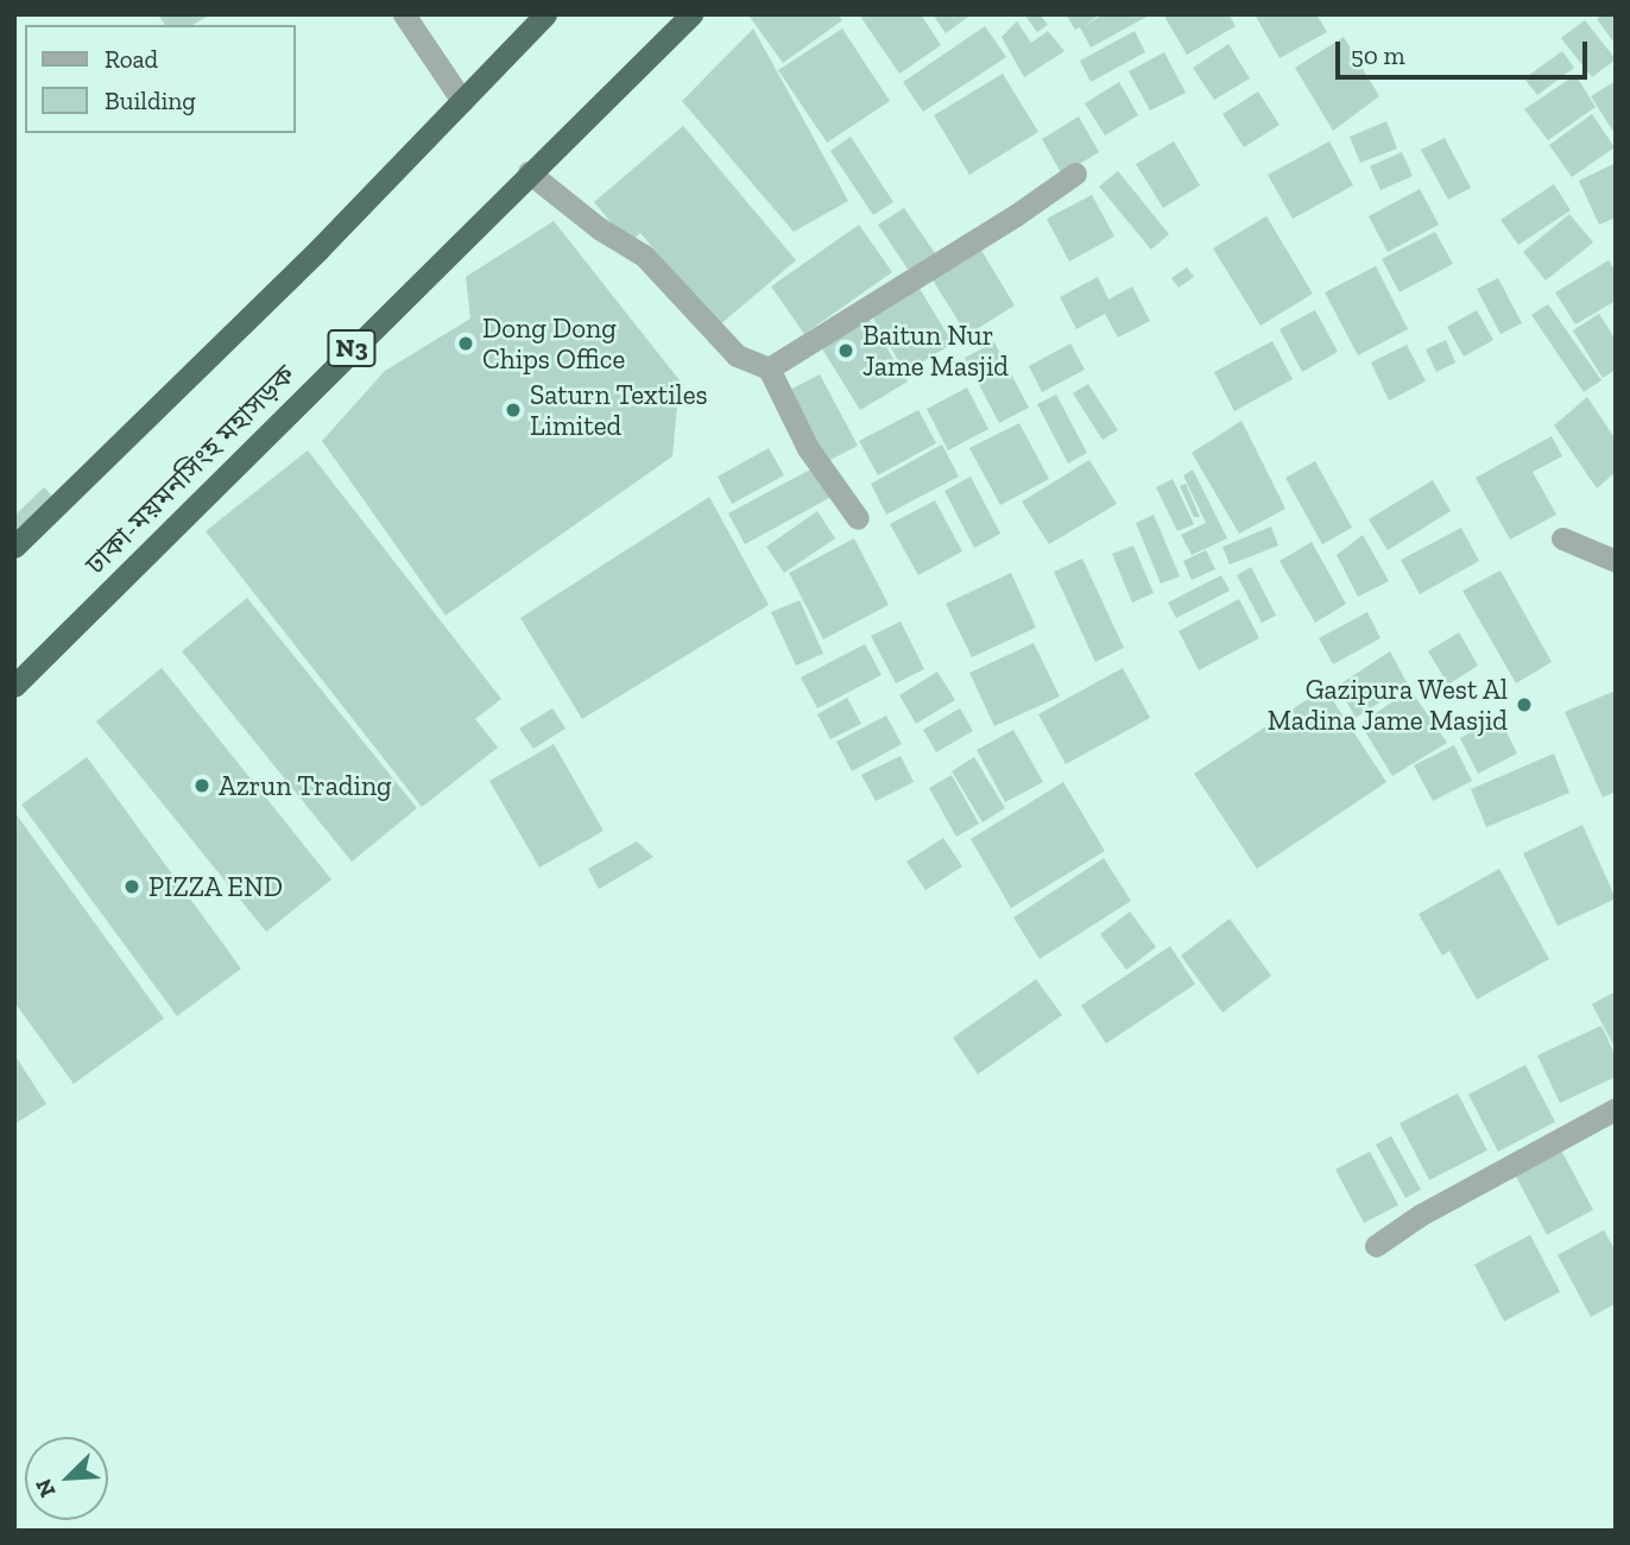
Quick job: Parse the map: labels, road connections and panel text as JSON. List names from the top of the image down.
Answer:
{
  "streets": {
    "highway": ["N3", "ঢাকা-ময়মনসিংহ মহাসড়ক"]
  },
  "places": [
    "Dong Dong Chips Office",
    "Baitun Nur Jame Masjid",
    "Saturn Textiles Limited",
    "Gazipura West Al Madina Jame Masjid",
    "Azrun Trading",
    "PIZZA END"
  ],
  "legend": ["Road", "Building"],
  "scale_bar": "50 m",
  "north": "bottom left"
}
